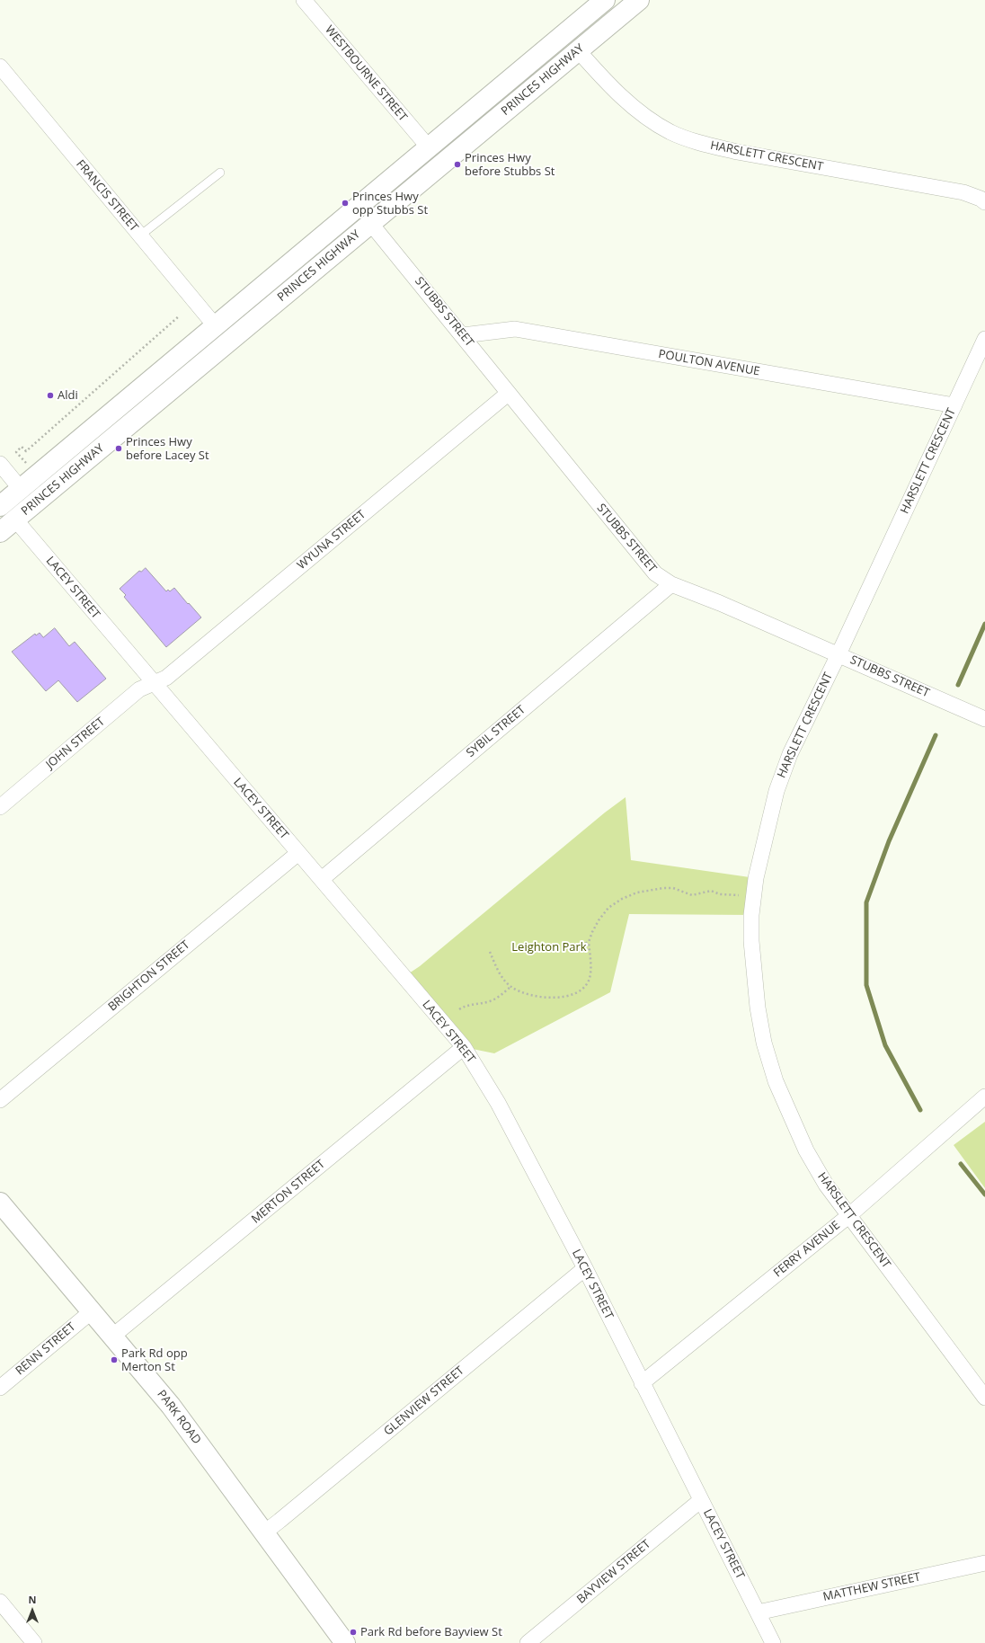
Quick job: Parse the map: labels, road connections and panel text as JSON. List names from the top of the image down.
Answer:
{
  "streets": {
    "main road": ["PRINCES HIGHWAY", "PARK ROAD"],
    "street": [
      "WESTBOURNE STREET",
      "HARSLETT CRESCENT",
      "FRANCIS STREET",
      "STUBBS STREET",
      "POULTON AVENUE",
      "WYUNA STREET",
      "LACEY STREET",
      "SYBIL STREET",
      "JOHN STREET",
      "BRIGHTON STREET",
      "MERTON STREET",
      "FERRY AVENUE",
      "RENN STREET",
      "GLENVIEW STREET",
      "BAYVIEW STREET",
      "MATTHEW STREET"
    ]
  },
  "crossings": [
    ["WESTBOURNE STREET", "PRINCES HIGHWAY"],
    ["PRINCES HIGHWAY", "HARSLETT CRESCENT"],
    ["PRINCES HIGHWAY", "FRANCIS STREET"],
    ["PRINCES HIGHWAY", "STUBBS STREET"],
    ["PRINCES HIGHWAY", "LACEY STREET"],
    ["HARSLETT CRESCENT", "STUBBS STREET"],
    ["HARSLETT CRESCENT", "POULTON AVENUE"],
    ["HARSLETT CRESCENT", "FERRY AVENUE"],
    ["STUBBS STREET", "POULTON AVENUE"],
    ["STUBBS STREET", "WYUNA STREET"],
    ["STUBBS STREET", "SYBIL STREET"],
    ["WYUNA STREET", "LACEY STREET"],
    ["WYUNA STREET", "JOHN STREET"],
    ["LACEY STREET", "SYBIL STREET"],
    ["LACEY STREET", "JOHN STREET"],
    ["LACEY STREET", "BRIGHTON STREET"],
    ["LACEY STREET", "MERTON STREET"],
    ["LACEY STREET", "FERRY AVENUE"],
    ["LACEY STREET", "GLENVIEW STREET"],
    ["LACEY STREET", "BAYVIEW STREET"],
    ["LACEY STREET", "MATTHEW STREET"],
    ["MERTON STREET", "PARK ROAD"],
    ["RENN STREET", "PARK ROAD"],
    ["GLENVIEW STREET", "PARK ROAD"]
  ],
  "parks": ["Leighton Park"],
  "places": [
    "Princes Hwy before Stubbs St",
    "Princes Hwy opp Stubbs St",
    "Aldi",
    "Princes Hwy before Lacey St",
    "Park Rd opp Merton St",
    "Park Rd before Bayview St"
  ],
  "north": "top"
}
